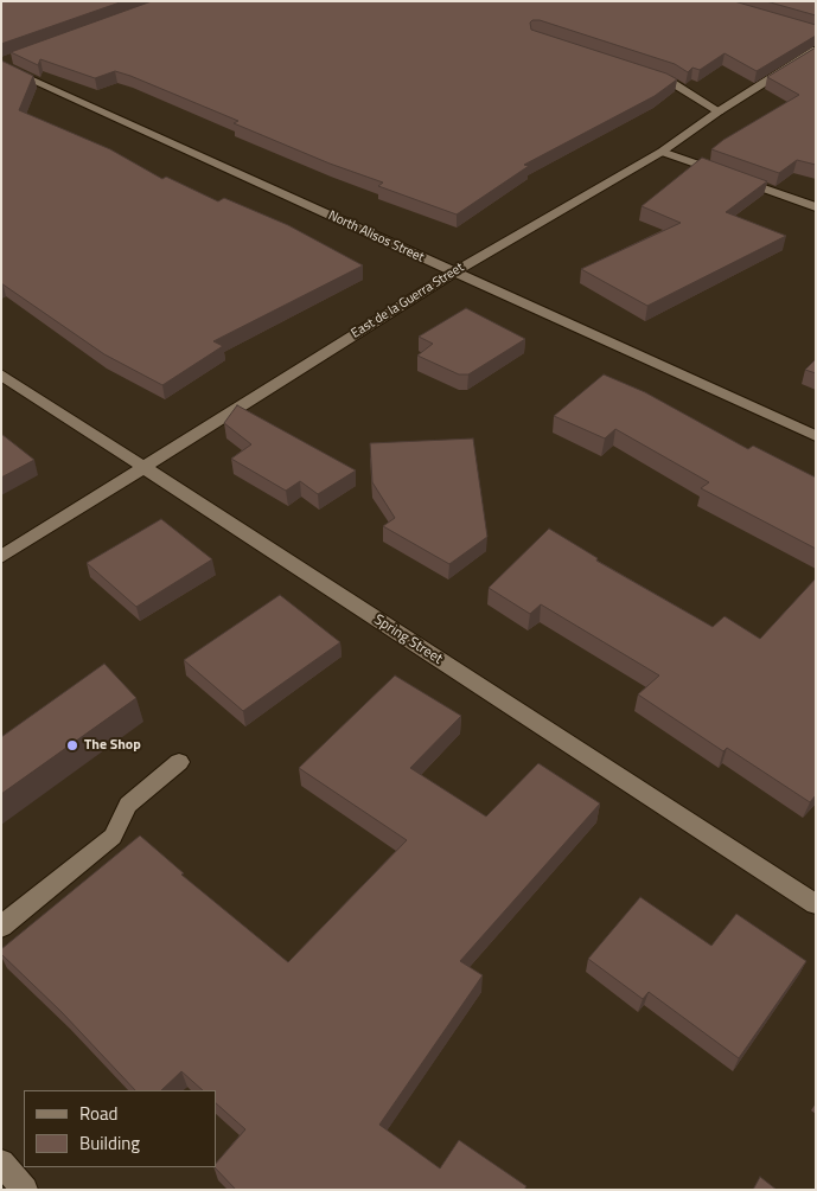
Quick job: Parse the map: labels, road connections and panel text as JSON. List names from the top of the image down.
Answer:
{
  "streets": {
    "street": ["North Alisos Street", "East de la Guerra Street", "Spring Street"]
  },
  "crossings": [
    ["North Alisos Street", "East de la Guerra Street"],
    ["East de la Guerra Street", "Spring Street"]
  ],
  "places": ["The Shop"],
  "legend": ["Road", "Building"]
}
